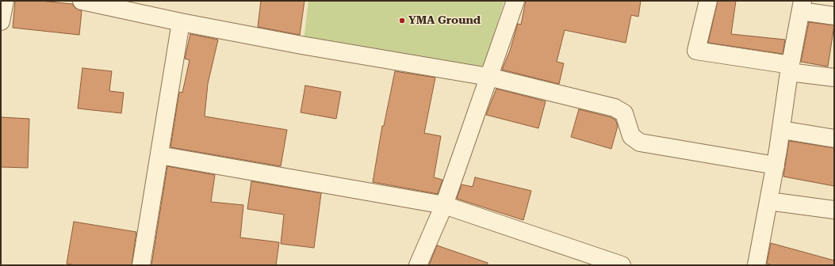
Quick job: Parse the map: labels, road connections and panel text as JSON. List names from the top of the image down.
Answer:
{
  "places": ["YMA Ground"]
}
